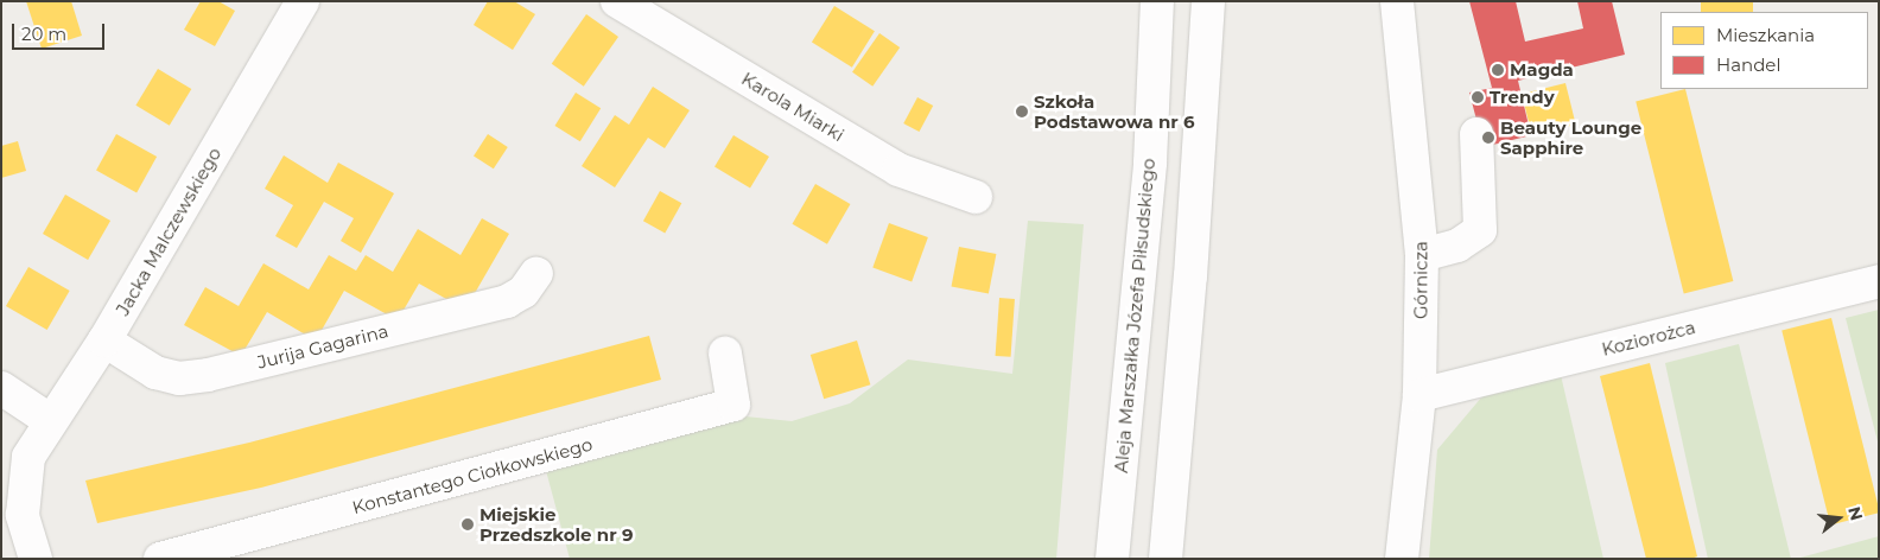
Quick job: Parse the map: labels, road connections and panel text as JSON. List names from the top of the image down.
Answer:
{
  "streets": {
    "street": [
      "Karola Miarki",
      "Jacka Malczewskiego",
      "Górnicza",
      "Aleja Marszałka Józefa Piłsudskiego",
      "Koziorożca",
      "Jurija Gagarina",
      "Konstantego Ciołkowskiego"
    ]
  },
  "crossings": [
    ["Jacka Malczewskiego", "Jurija Gagarina"],
    ["Górnicza", "Koziorożca"]
  ],
  "places": [
    "Magda",
    "Trendy",
    "Szkoła Podstawowa nr 6",
    "Beauty Lounge Sapphire",
    "Miejskie Przedszkole nr 9"
  ],
  "legend": ["Mieszkania", "Handel"],
  "scale_bar": "20 m",
  "north": "right"
}
